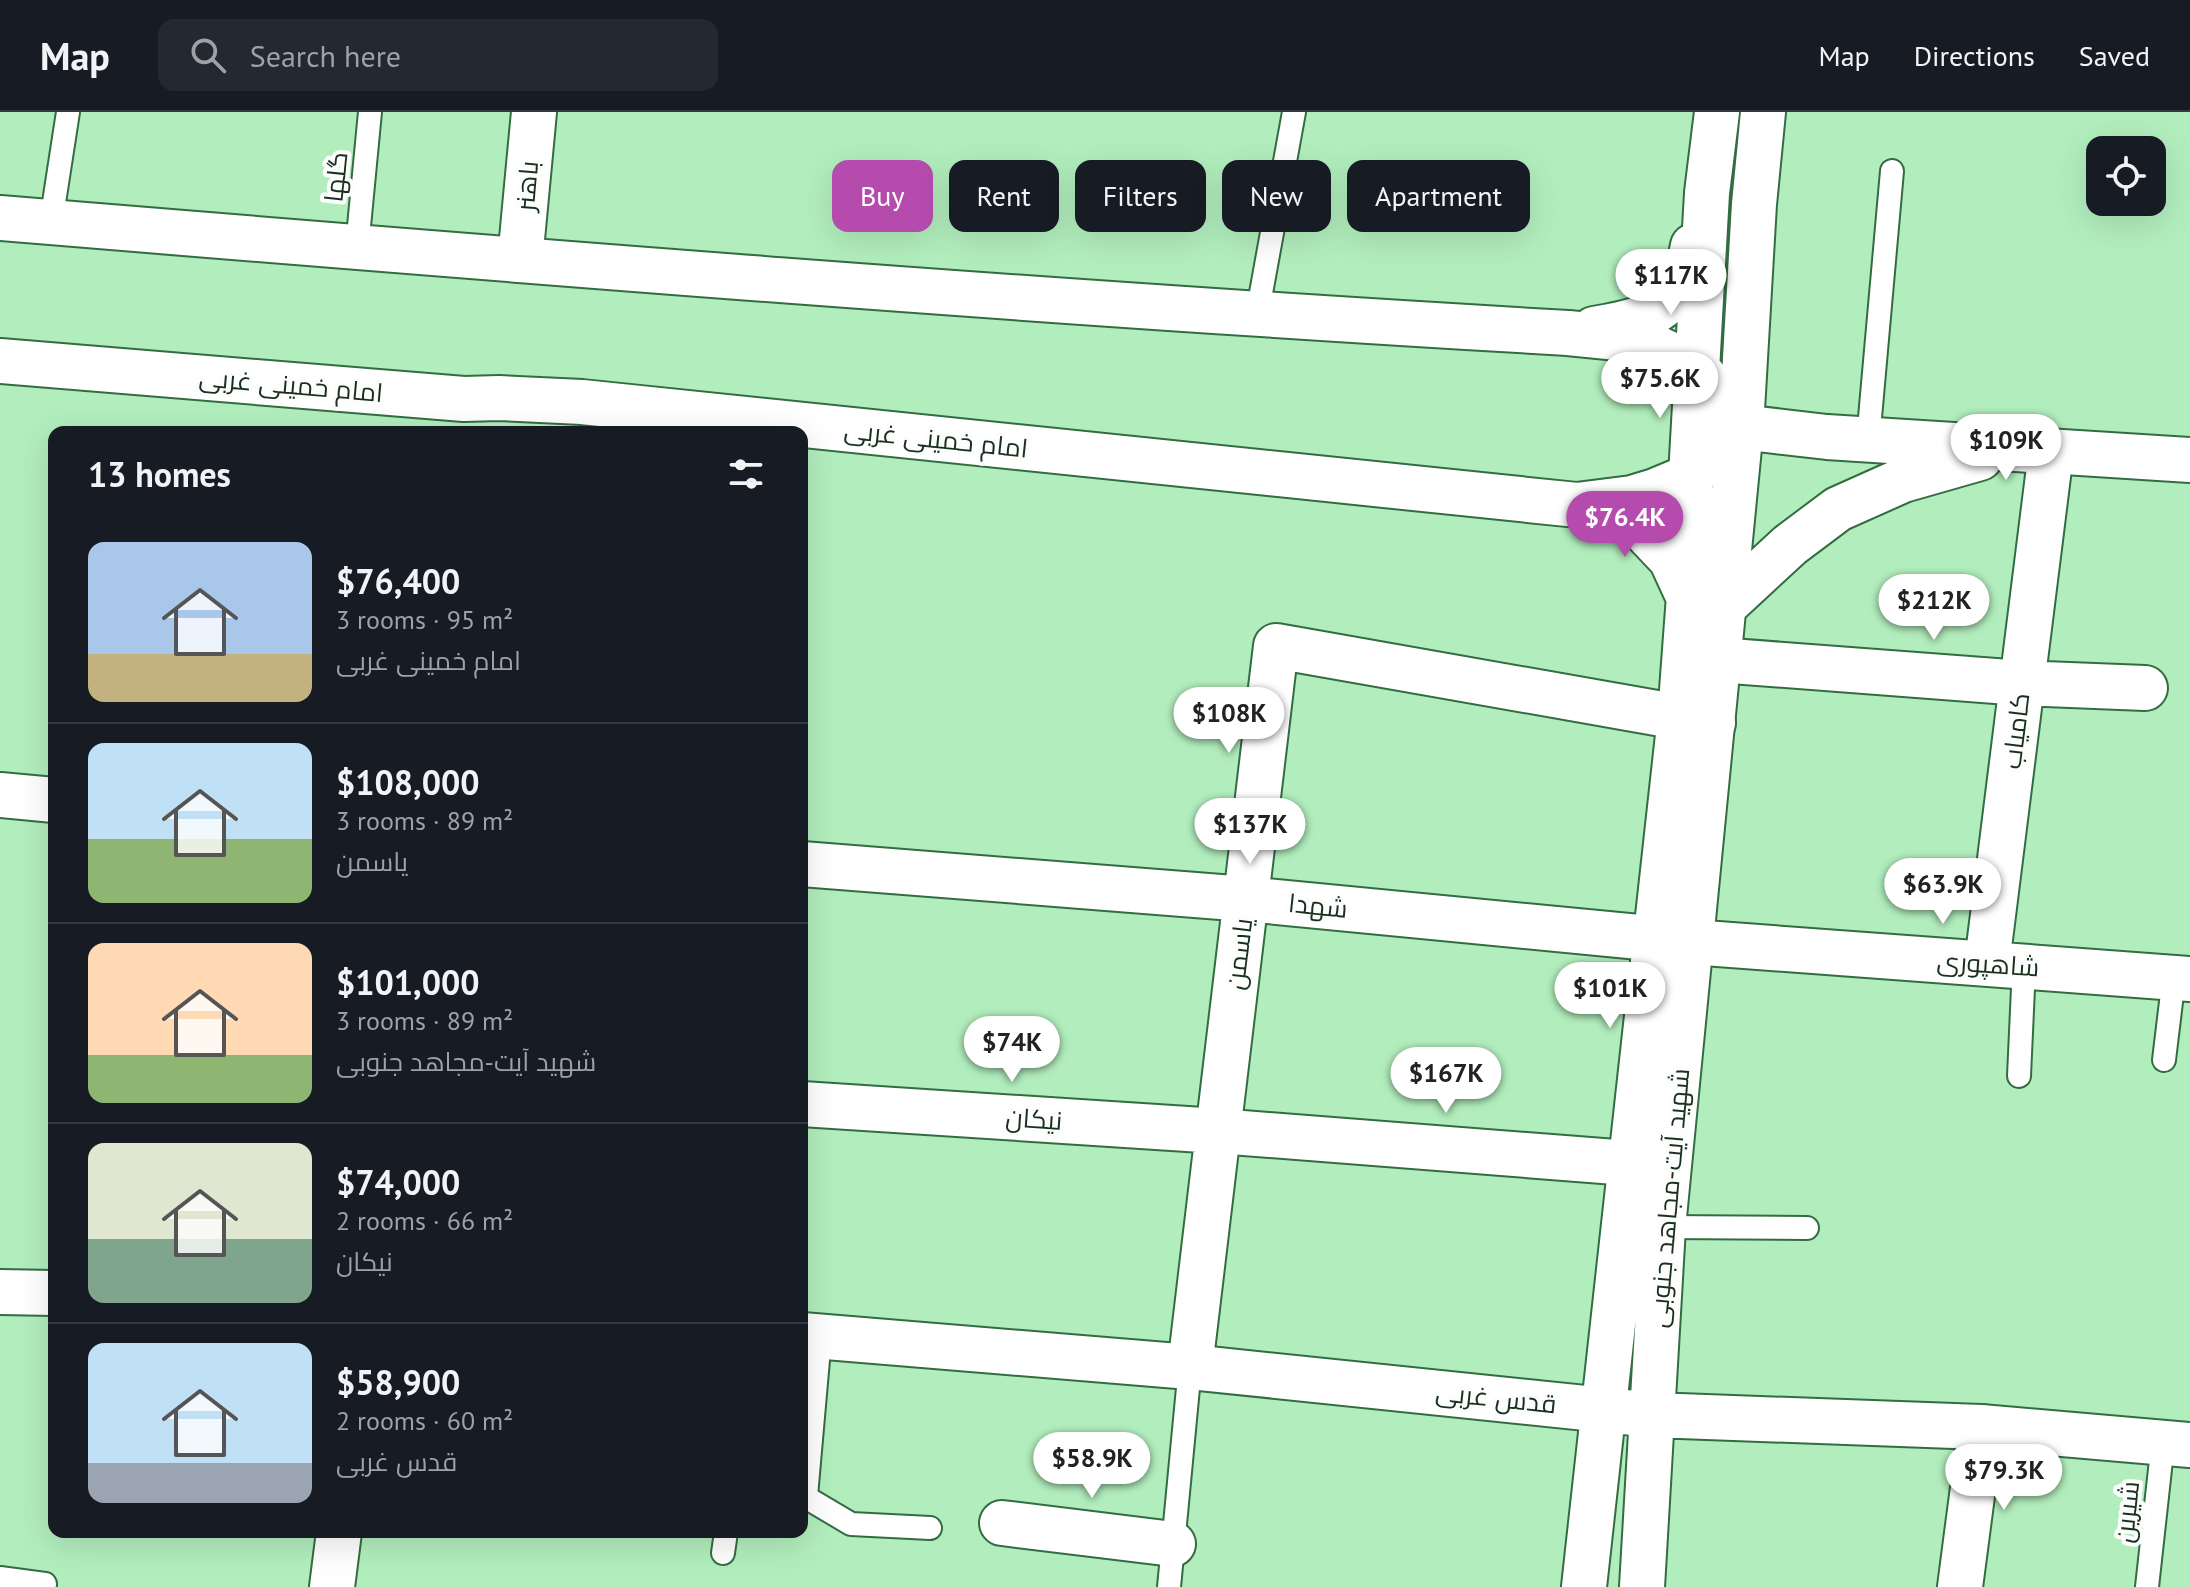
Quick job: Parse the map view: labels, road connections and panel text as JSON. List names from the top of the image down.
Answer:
{
  "streets": {
    "main road": [
      "باهنر",
      "امام خمینی غربی",
      "کامیاب",
      "شهدا",
      "یاسمن",
      "شاهپوری",
      "نیکان",
      "شهید آیت-مجاهد جنوبی",
      "قدس غربی"
    ],
    "lane": ["گلها", "شیرین"]
  },
  "crossings": [
    ["امام خمینی غربی", "شهید آیت-مجاهد جنوبی"],
    ["کامیاب", "شاهپوری"],
    ["شهدا", "یاسمن"],
    ["شهدا", "شاهپوری"],
    ["شهدا", "شهید آیت-مجاهد جنوبی"],
    ["یاسمن", "نیکان"],
    ["یاسمن", "شهید آیت-مجاهد جنوبی"],
    ["یاسمن", "قدس غربی"],
    ["شاهپوری", "شهید آیت-مجاهد جنوبی"],
    ["نیکان", "شهید آیت-مجاهد جنوبی"],
    ["شهید آیت-مجاهد جنوبی", "قدس غربی"],
    ["قدس غربی", "شیرین"]
  ],
  "page": {
    "header": "Map",
    "search": "Search here",
    "nav": ["Map", "Directions", "Saved"],
    "chip": [
      "Buy",
      "Rent",
      "Filters",
      "New",
      "Apartment"
    ],
    "price": [
      "$117K",
      "$75.6K",
      "$109K",
      "$76.4K",
      "$212K",
      "$108K",
      "$137K",
      "$63.9K",
      "$101K",
      "$74K",
      "$167K",
      "$58.9K",
      "$79.3K"
    ],
    "heading": "13 homes",
    "list": [
      {
        "name": "$76,400",
        "note": "3 rooms · 95 m² · امام خمینی غربی"
      },
      {
        "name": "$108,000",
        "note": "3 rooms · 89 m² · یاسمن"
      },
      {
        "name": "$101,000",
        "note": "3 rooms · 89 m² · شهید آیت-مجاهد جنوبی"
      },
      {
        "name": "$74,000",
        "note": "2 rooms · 66 m² · نیکان"
      },
      {
        "name": "$58,900",
        "note": "2 rooms · 60 m² · قدس غربی"
      }
    ]
  }
}
